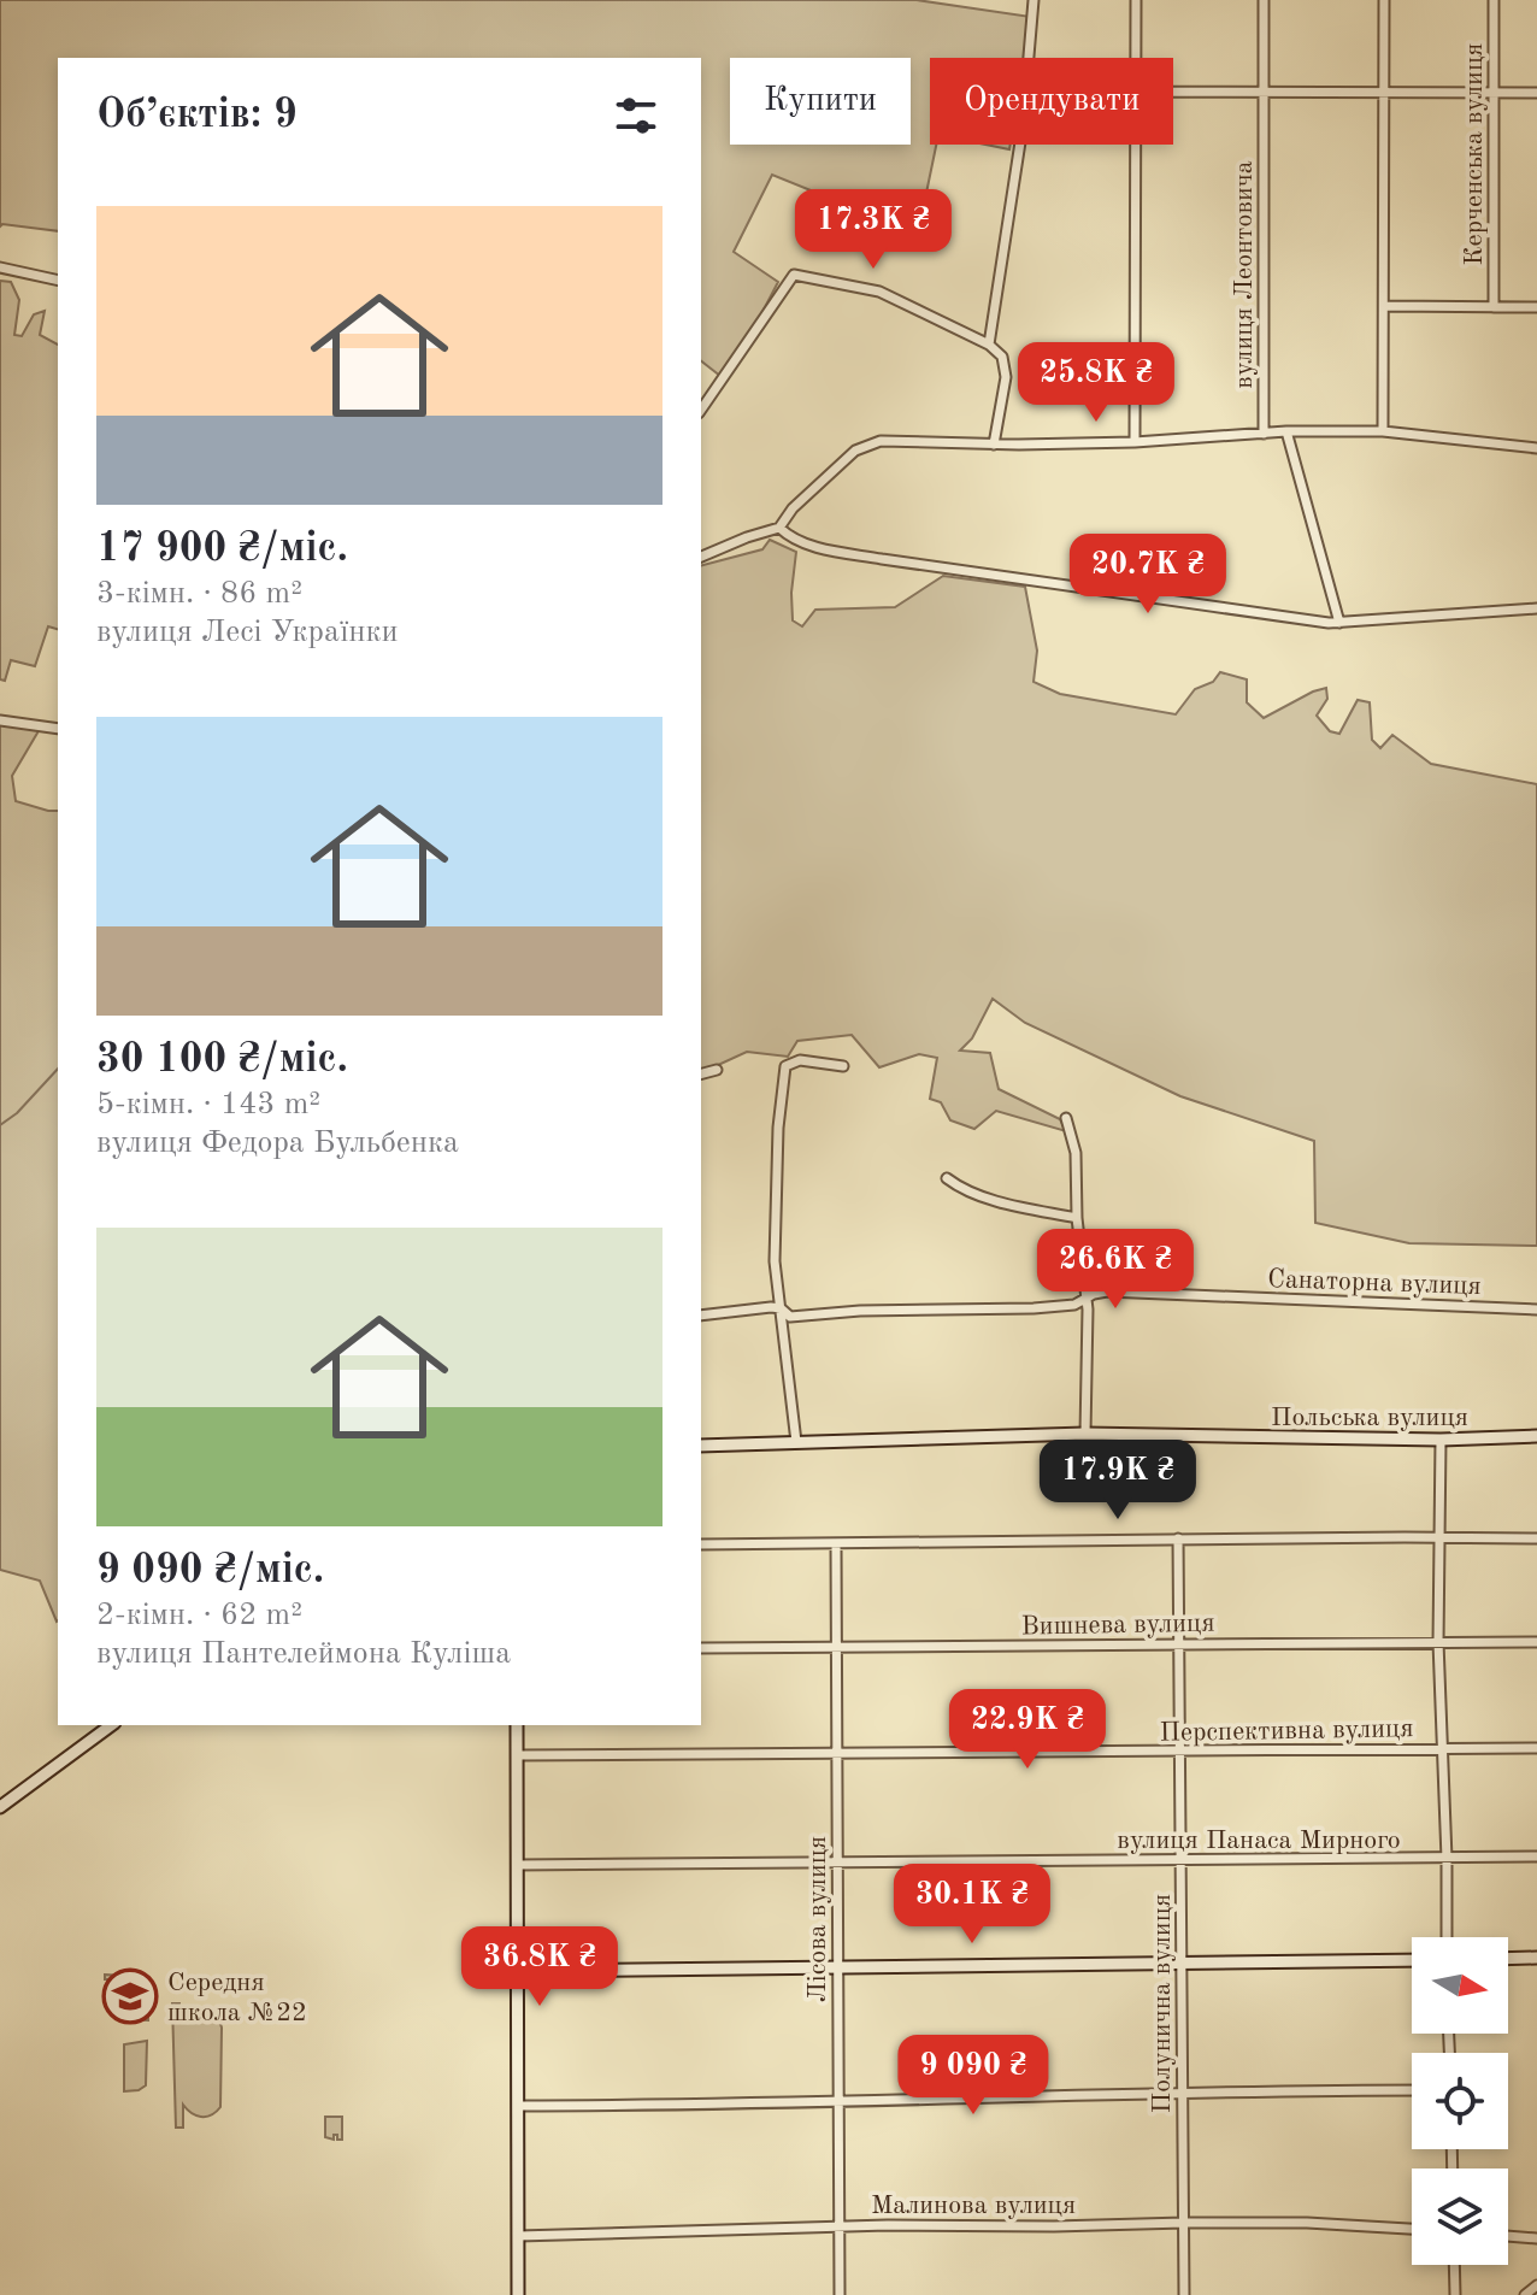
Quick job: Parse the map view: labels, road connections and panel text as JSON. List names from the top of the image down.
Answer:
{
  "streets": {
    "street": [
      "Керченська вулиця",
      "вулиця Леонтовича",
      "Санаторна вулиця",
      "Польська вулиця",
      "Вишнева вулиця",
      "Перспективна вулиця",
      "вулиця Панаса Мирного",
      "Лісова вулиця",
      "Полунична вулиця",
      "Малинова вулиця"
    ]
  },
  "crossings": [
    ["Вишнева вулиця", "Лісова вулиця"],
    ["Вишнева вулиця", "Полунична вулиця"],
    ["Перспективна вулиця", "Лісова вулиця"],
    ["Перспективна вулиця", "Полунична вулиця"],
    ["вулиця Панаса Мирного", "Лісова вулиця"],
    ["вулиця Панаса Мирного", "Полунична вулиця"],
    ["Лісова вулиця", "Малинова вулиця"],
    ["Полунична вулиця", "Малинова вулиця"]
  ],
  "places": {
    "school or university": ["Середня школа №22"]
  },
  "north": "right",
  "page": {
    "chip": ["Купити", "Орендувати"],
    "heading": "Об’єктів: 9",
    "list": [
      {
        "name": "17 900 ₴/міс.",
        "note": "3-кімн. · 86 m² · вулиця Лесі Українки"
      },
      {
        "name": "30 100 ₴/міс.",
        "note": "5-кімн. · 143 m² · вулиця Федора Бульбенка"
      },
      {
        "name": "9 090 ₴/міс.",
        "note": "2-кімн. · 62 m² · вулиця Пантелеймона Куліша"
      }
    ],
    "price": [
      "17.3K ₴",
      "25.8K ₴",
      "20.7K ₴",
      "26.6K ₴",
      "17.9K ₴",
      "22.9K ₴",
      "30.1K ₴",
      "36.8K ₴",
      "9 090 ₴"
    ]
  }
}
